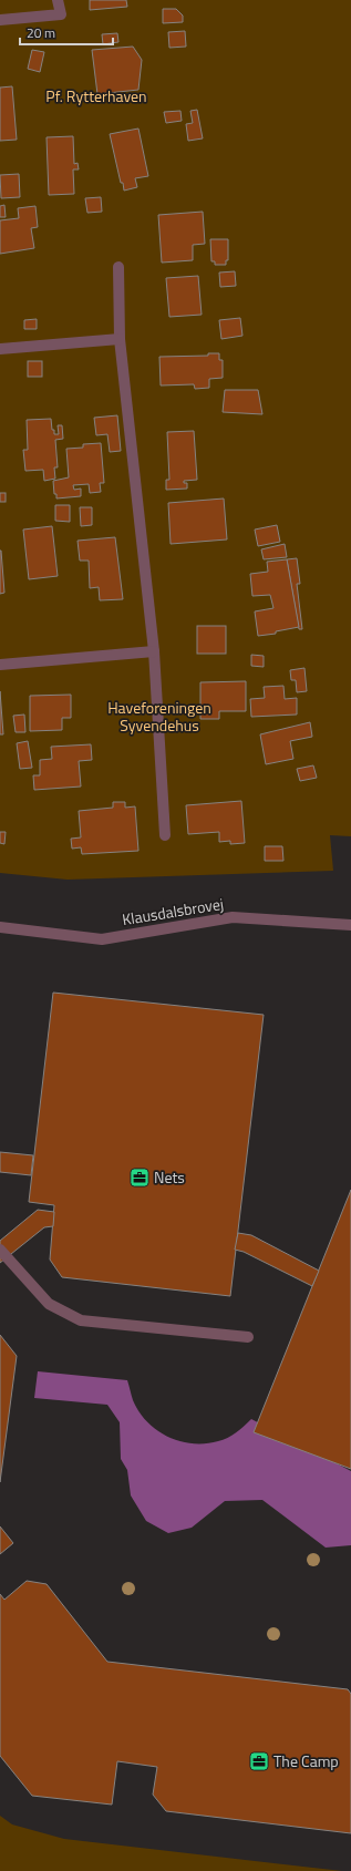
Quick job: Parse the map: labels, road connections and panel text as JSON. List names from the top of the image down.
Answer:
{
  "streets": {
    "street": ["Klausdalsbrovej"]
  },
  "parks": ["Pf. Rytterhaven", "Haveforeningen Syvendehus"],
  "places": {
    "office": ["Nets", "The Camp"]
  },
  "scale_bar": "20 m"
}
